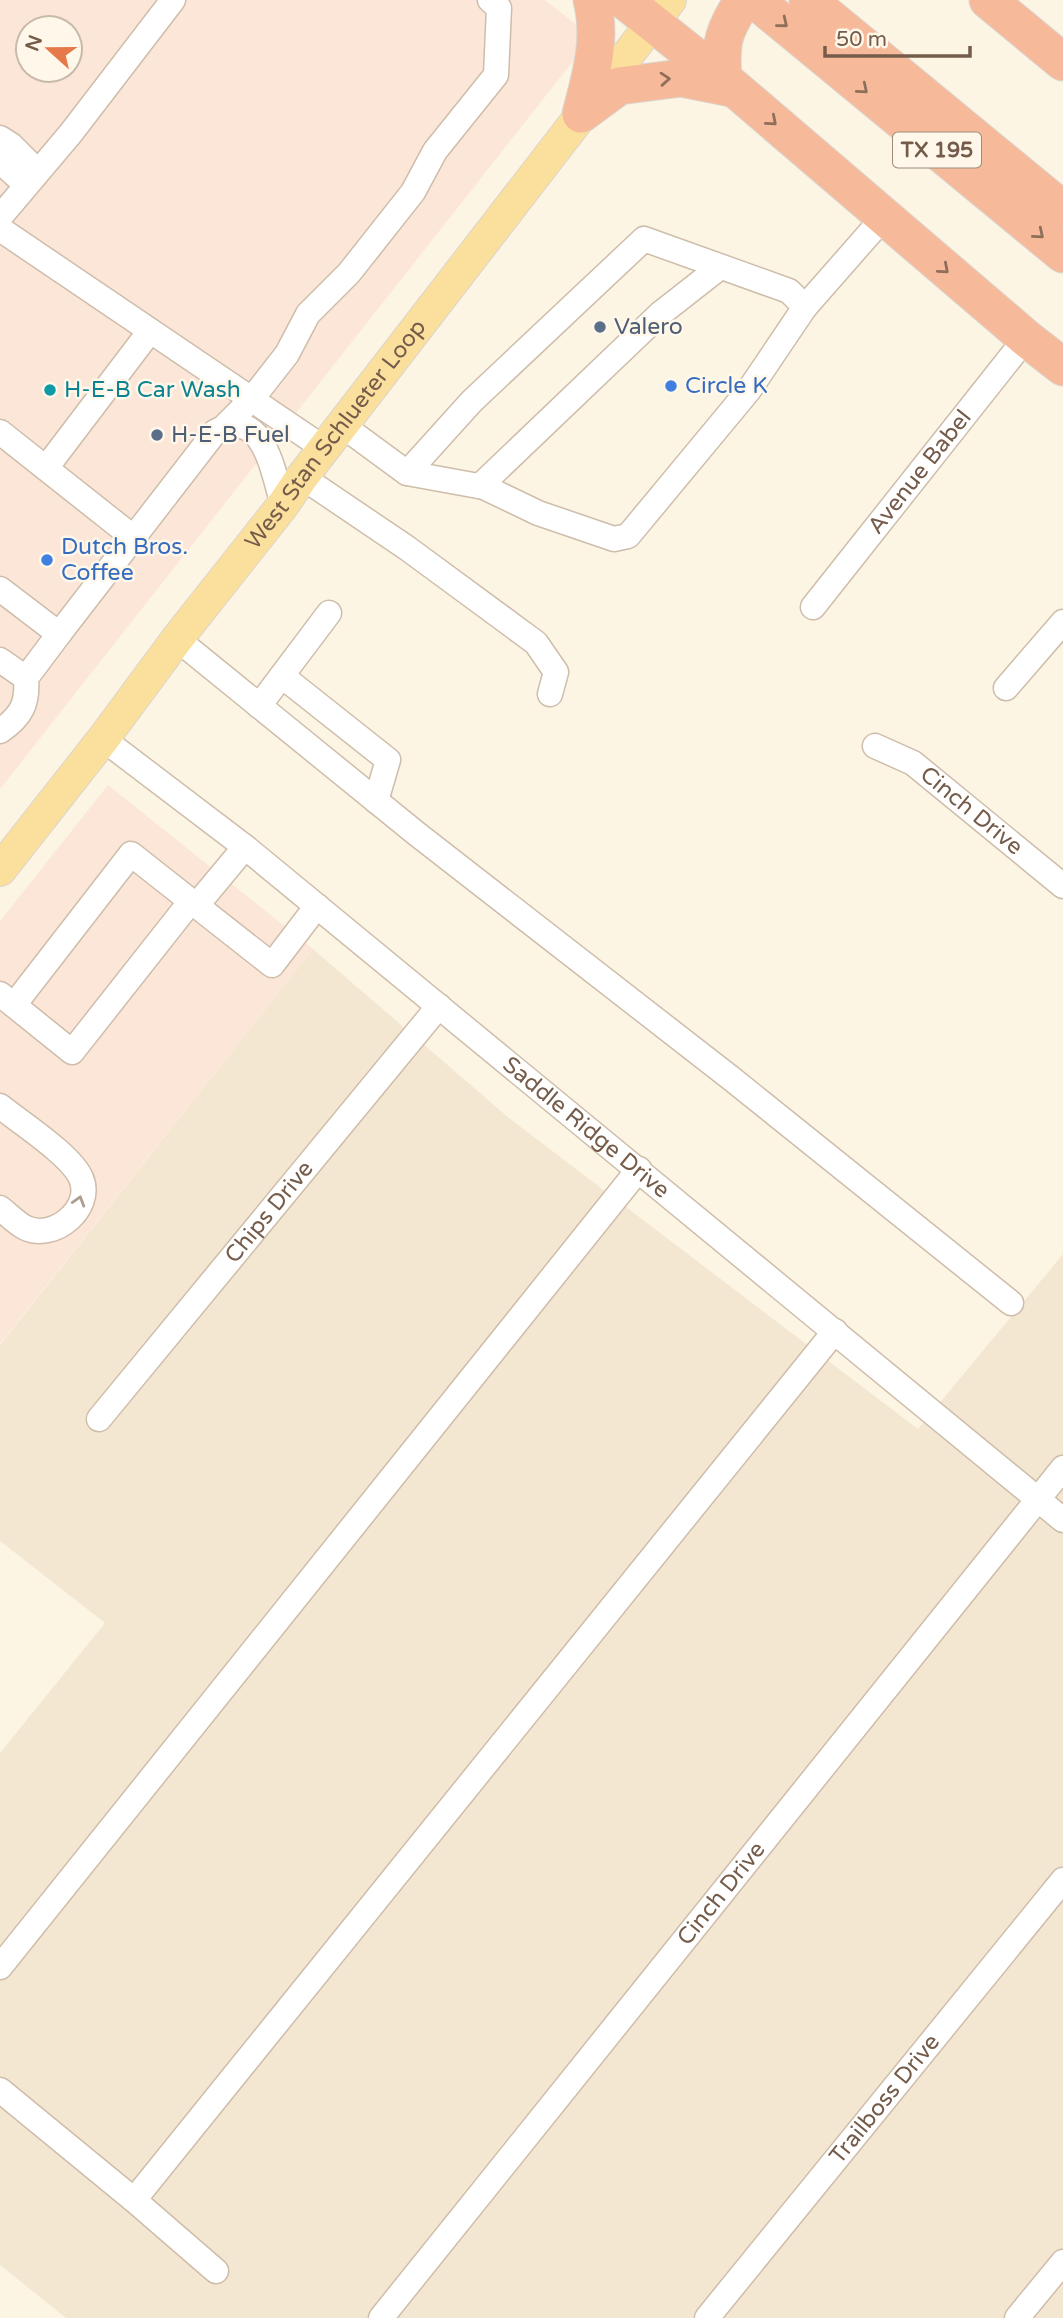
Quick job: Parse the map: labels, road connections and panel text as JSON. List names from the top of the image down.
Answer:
{
  "streets": {
    "highway": ["TX 195"],
    "main road": ["West Stan Schlueter Loop"],
    "street": [
      "Avenue Babel",
      "Cinch Drive",
      "Saddle Ridge Drive",
      "Chips Drive",
      "Trailboss Drive"
    ]
  },
  "crossings": [
    ["West Stan Schlueter Loop", "Saddle Ridge Drive"],
    ["Cinch Drive", "Saddle Ridge Drive"],
    ["Saddle Ridge Drive", "Chips Drive"]
  ],
  "places": [
    "Valero",
    "Circle K",
    "H-E-B Car Wash",
    "H-E-B Fuel",
    "Dutch Bros. Coffee"
  ],
  "scale_bar": "50 m",
  "north": "left"
}
